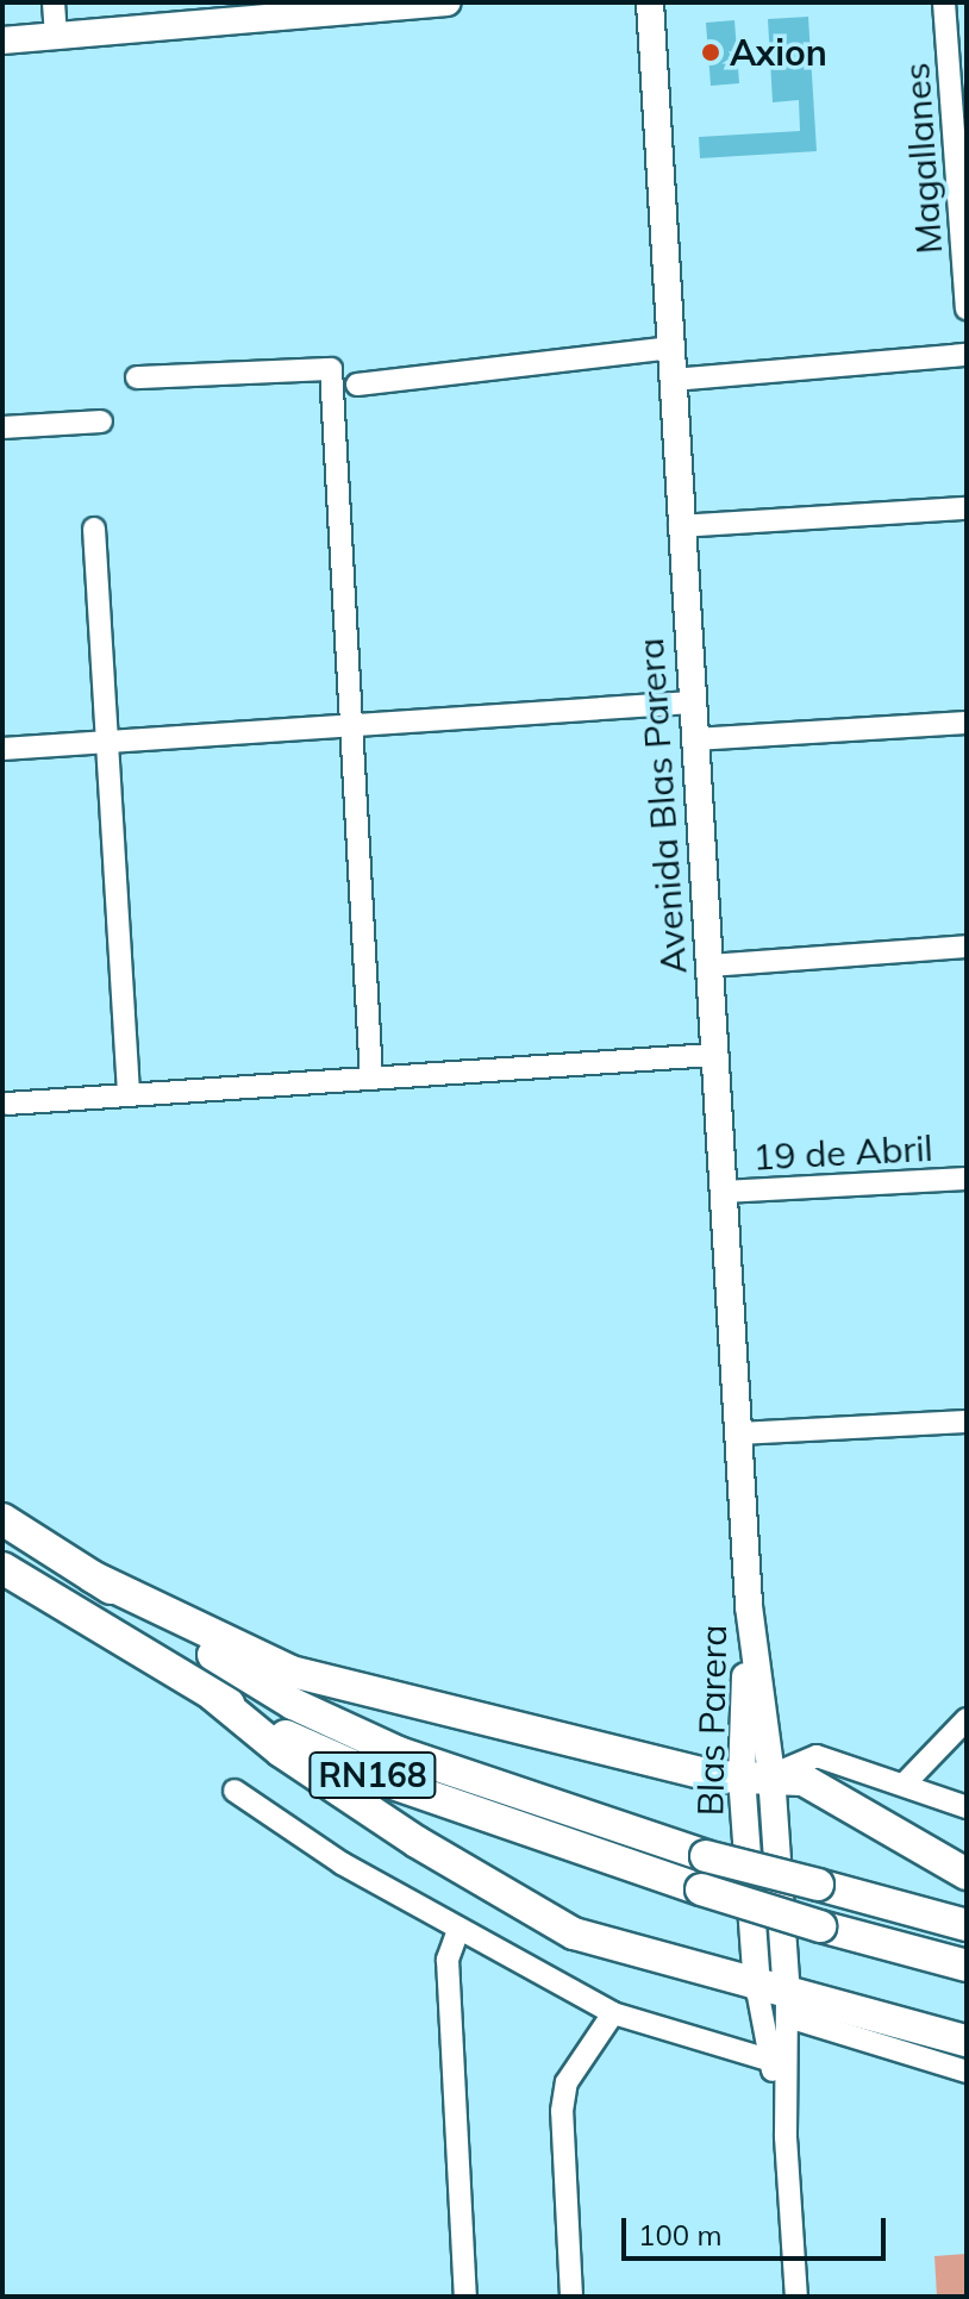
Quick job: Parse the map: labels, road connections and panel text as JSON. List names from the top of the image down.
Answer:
{
  "streets": {
    "highway": ["RN168"],
    "main road": ["Avenida Blas Parera", "Blas Parera"],
    "street": ["Magallanes", "19 de Abril"]
  },
  "crossings": [
    ["Avenida Blas Parera", "19 de Abril"],
    ["Avenida Blas Parera", "Blas Parera"]
  ],
  "places": ["Axion"],
  "scale_bar": "100 m"
}
